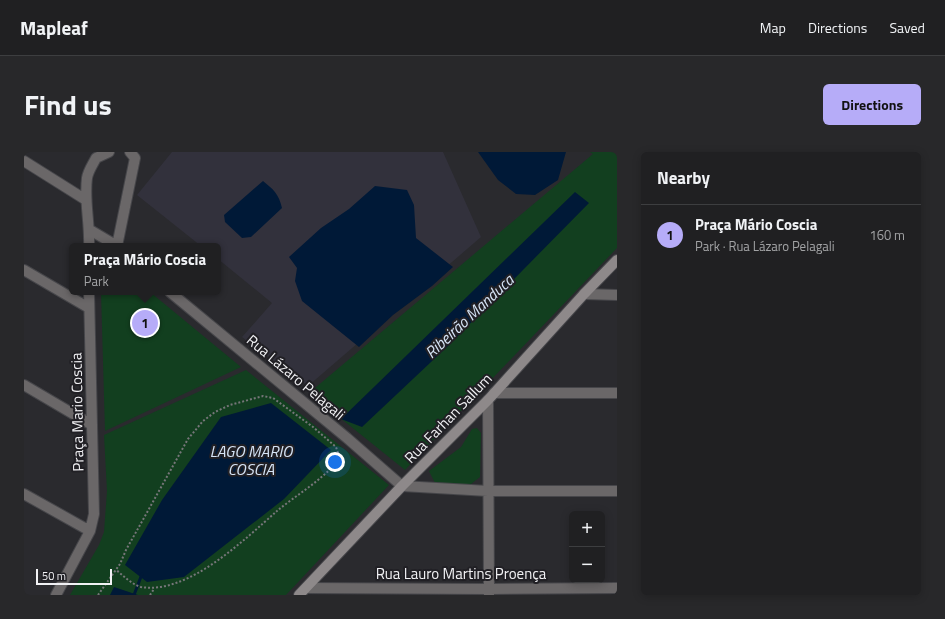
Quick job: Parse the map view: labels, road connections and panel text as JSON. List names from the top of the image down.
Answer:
{
  "streets": {
    "main road": ["Rua Farhan Sallum"],
    "street": ["Rua Lázaro Pelagali", "Praça Mario Coscia", "Rua Lauro Martins Proença"]
  },
  "crossings": [
    ["Rua Lázaro Pelagali", "Rua Farhan Sallum"],
    ["Rua Farhan Sallum", "Rua Lauro Martins Proença"]
  ],
  "water": ["Ribeirão Manduca", "LAGO MARIO COSCIA"],
  "scale_bar": "50 m",
  "page": {
    "header": "Mapleaf",
    "nav": ["Map", "Directions", "Saved"],
    "title": "Find us",
    "buttons": "Directions",
    "heading": "Nearby",
    "list": [
      {
        "mark": "1",
        "name": "Praça Mário Coscia",
        "note": "Park · Rua Lázaro Pelagali",
        "value": "160 m"
      }
    ],
    "popup": ["Praça Mário Coscia", "Park"],
    "pins": "1",
    "map_buttons": ["+", "−"],
    "scale": "50 m"
  }
}
